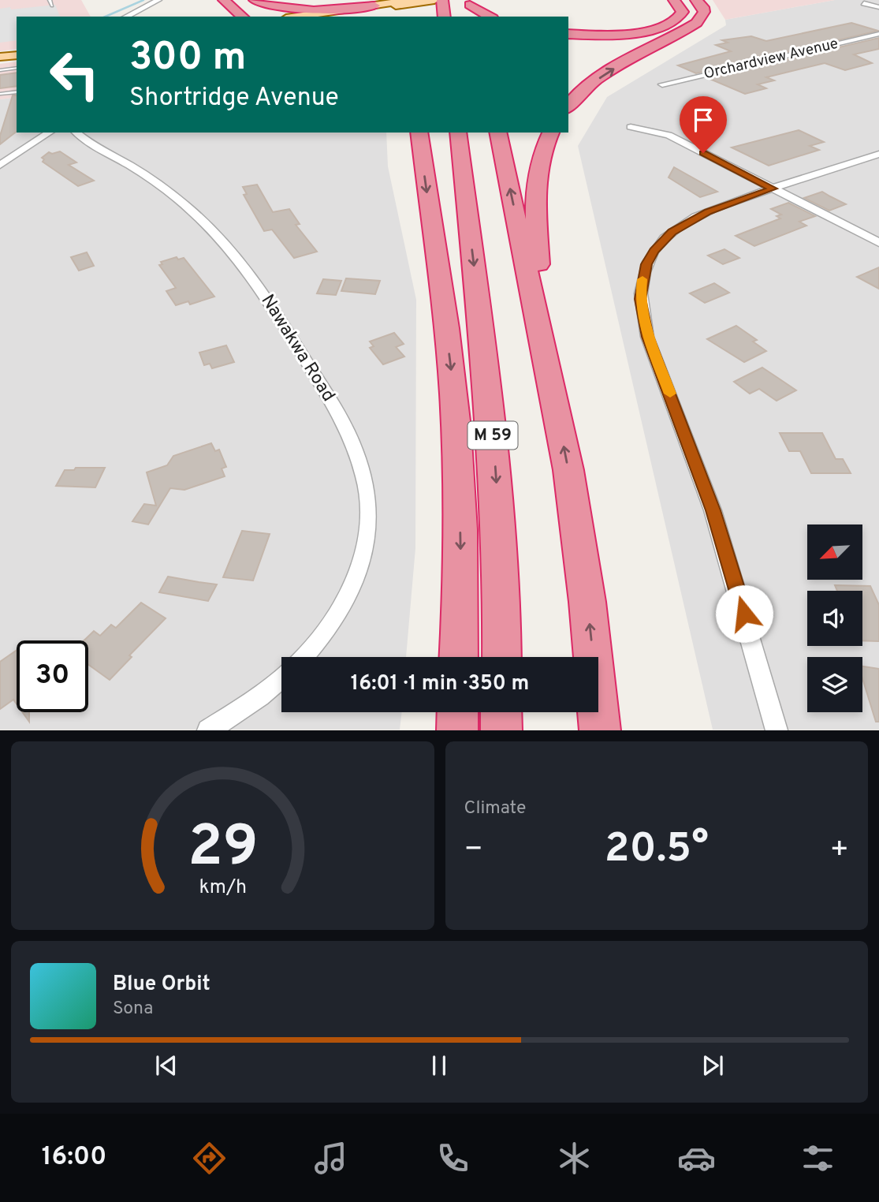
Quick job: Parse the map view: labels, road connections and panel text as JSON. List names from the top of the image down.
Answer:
{
  "streets": {
    "highway": ["M 59"],
    "street": ["Orchardview Avenue", "Nawakwa Road"]
  },
  "north": "bottom left",
  "page": {
    "turn": ["300 m", "Shortridge Avenue"],
    "limit": "30",
    "trip": "16:01 · 1 min · 350 m",
    "tile": "Climate",
    "heat": ["−", "20.5°", "+"],
    "song": ["Blue Orbit", "Sona"],
    "tabs": "16:00",
    "gauge": ["29", "km/h"]
  }
}
